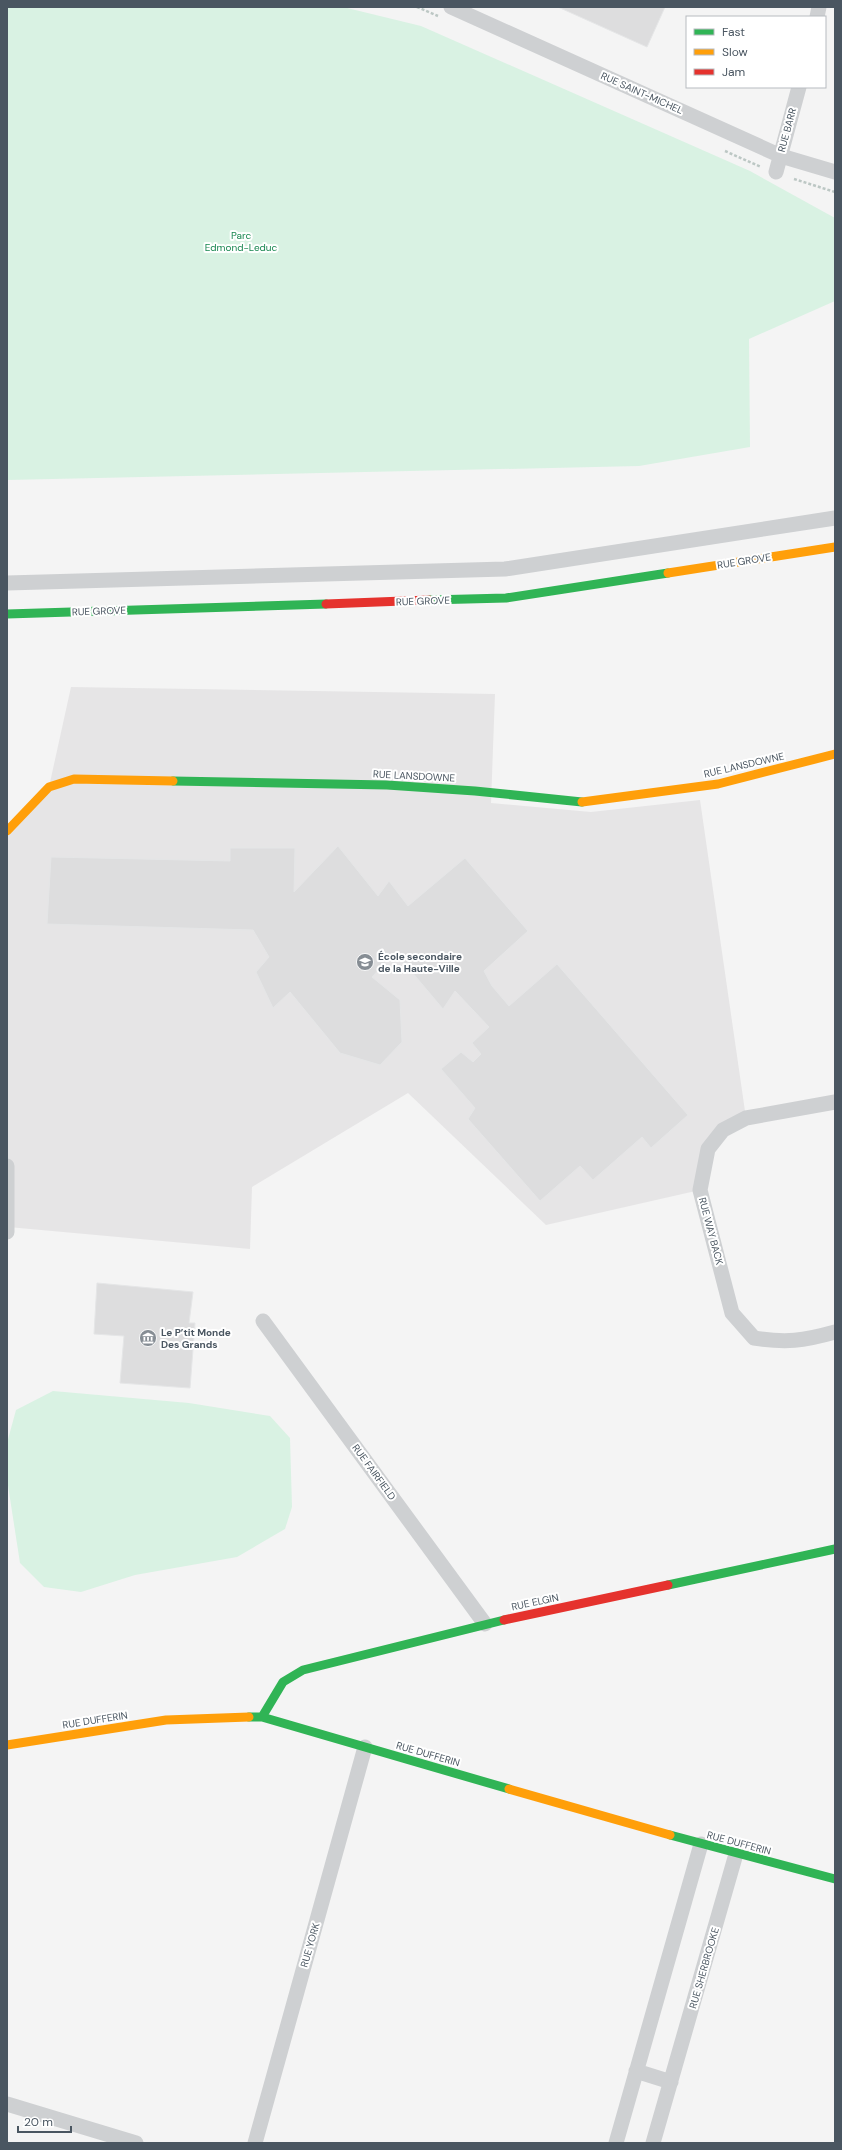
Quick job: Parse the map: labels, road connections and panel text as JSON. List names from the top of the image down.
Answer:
{
  "streets": {
    "street": [
      "RUE SAINT-MICHEL",
      "RUE BARR",
      "RUE GROVE",
      "RUE LANSDOWNE",
      "RUE WAY BACK",
      "RUE FAIRFIELD",
      "RUE ELGIN",
      "RUE DUFFERIN",
      "RUE YORK",
      "RUE SHERBROOKE"
    ]
  },
  "crossings": [
    ["RUE SAINT-MICHEL", "RUE BARR"],
    ["RUE FAIRFIELD", "RUE ELGIN"],
    ["RUE ELGIN", "RUE DUFFERIN"],
    ["RUE DUFFERIN", "RUE YORK"],
    ["RUE DUFFERIN", "RUE SHERBROOKE"]
  ],
  "parks": ["Parc Edmond-Leduc"],
  "places": {
    "school or university": ["École secondaire de la Haute-Ville"],
    "museum": ["Le P’tit Monde Des Grands"]
  },
  "legend": ["Fast", "Slow", "Jam"],
  "scale_bar": "20 m"
}
